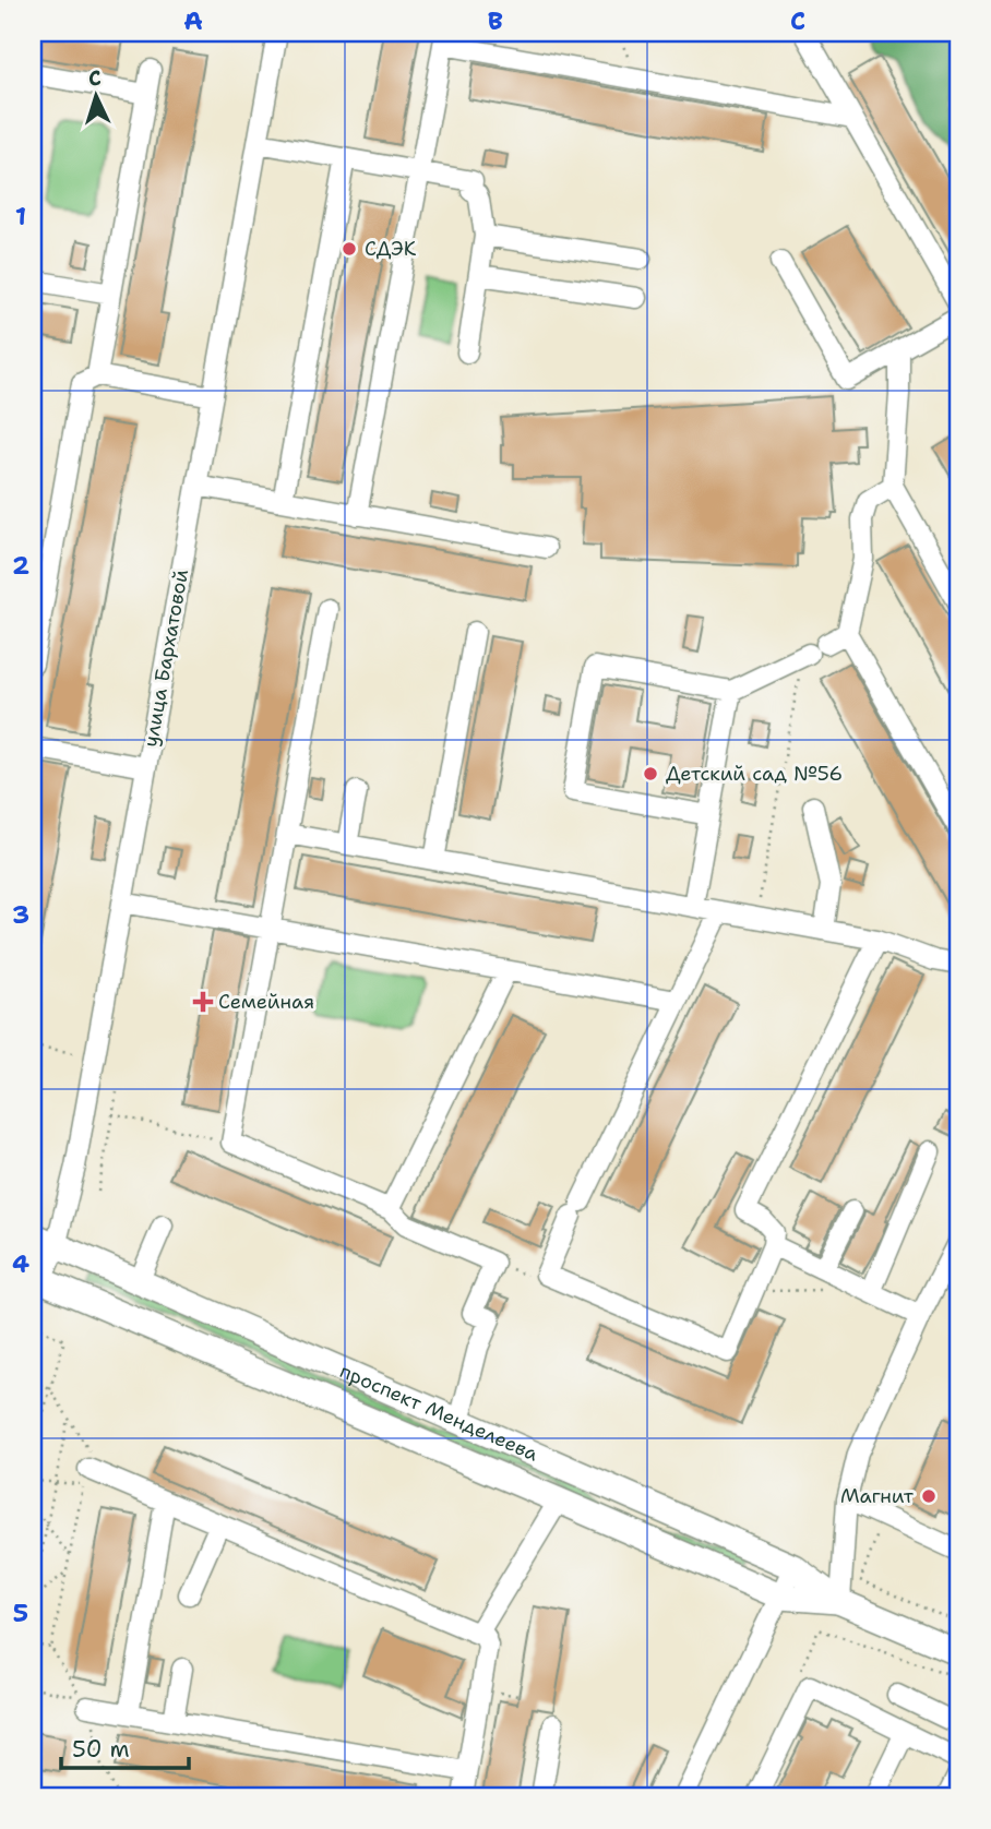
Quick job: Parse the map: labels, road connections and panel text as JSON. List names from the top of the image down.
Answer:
{
  "streets": {
    "main road": ["проспект Менделеева"],
    "street": ["улица Бархатовой"]
  },
  "crossings": [
    ["улица Бархатовой", "проспект Менделеева"]
  ],
  "places": {
    "other": ["СДЭК", "Детский сад №56", "Магнит"],
    "health": ["Семейная"]
  },
  "scale_bar": "50 m",
  "north": "top",
  "grid": {
    "columns": ["A", "B", "C"],
    "rows": [
      "1",
      "2",
      "3",
      "4",
      "5"
    ]
  }
}
